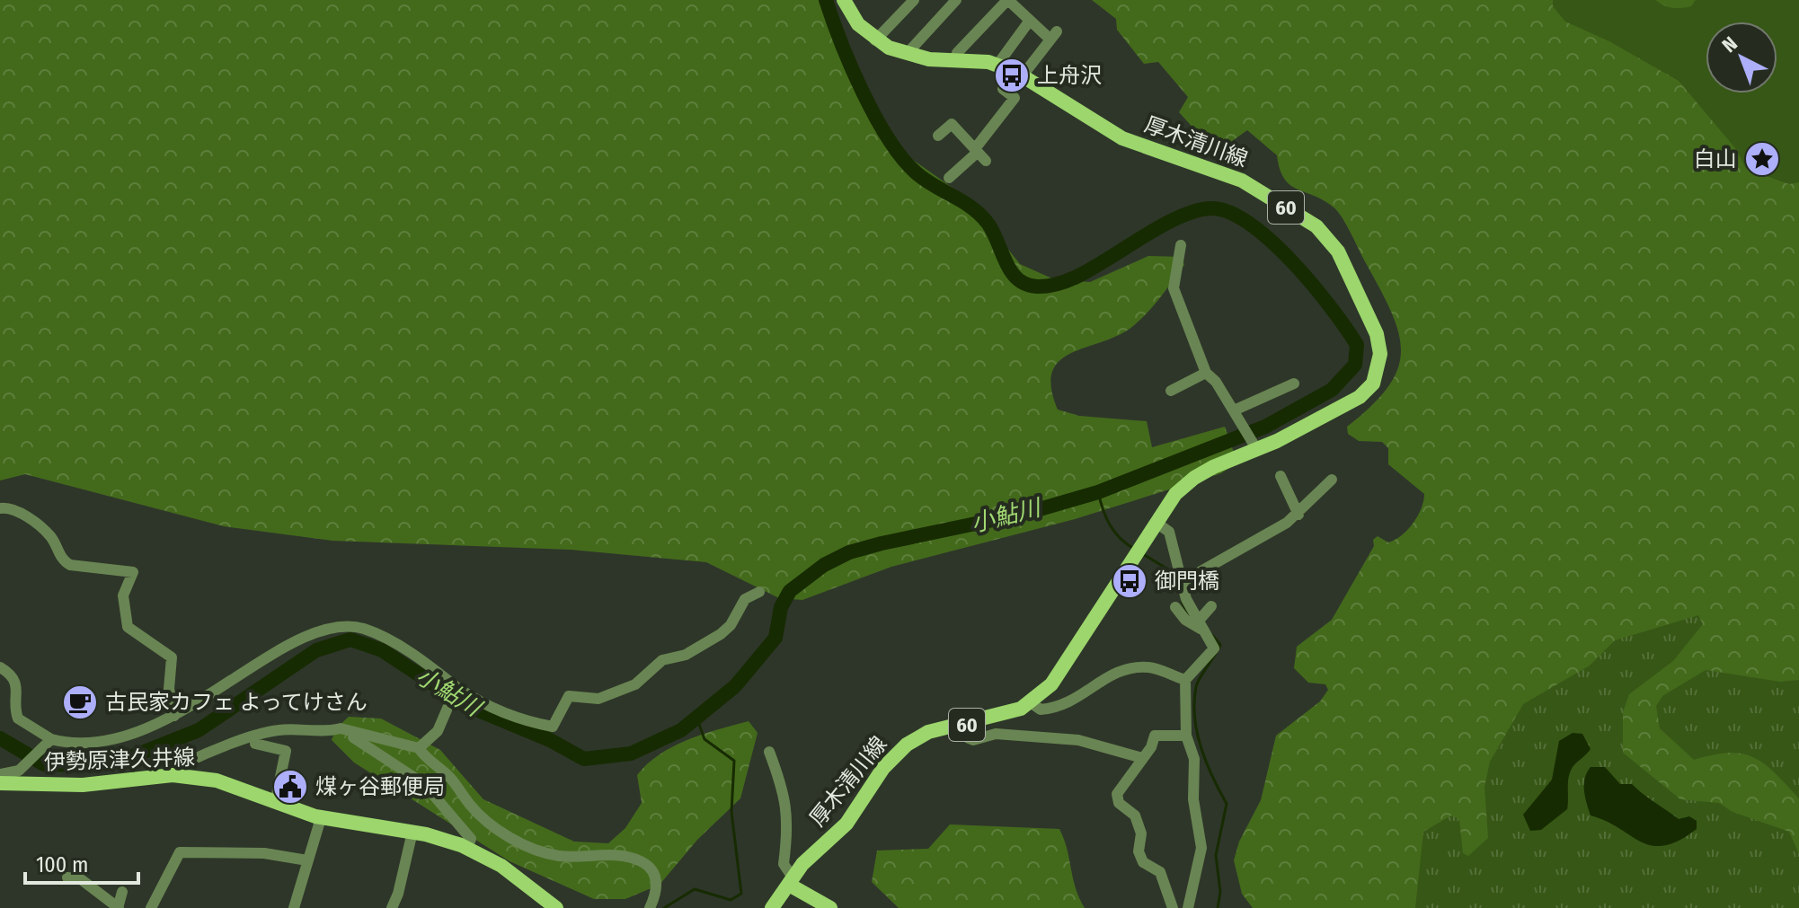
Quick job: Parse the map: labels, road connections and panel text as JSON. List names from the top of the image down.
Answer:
{
  "streets": {
    "main road": ["厚木清川線", "60", "伊勢原津久井線"]
  },
  "water": ["小鮎川"],
  "places": {
    "bus stop": ["上舟沢", "御門橋"],
    "place": ["白山"],
    "cafe": ["古民家カフェ よってけさん"],
    "public building": ["煤ヶ谷郵便局"]
  },
  "scale_bar": "100 m",
  "north": "top left"
}
